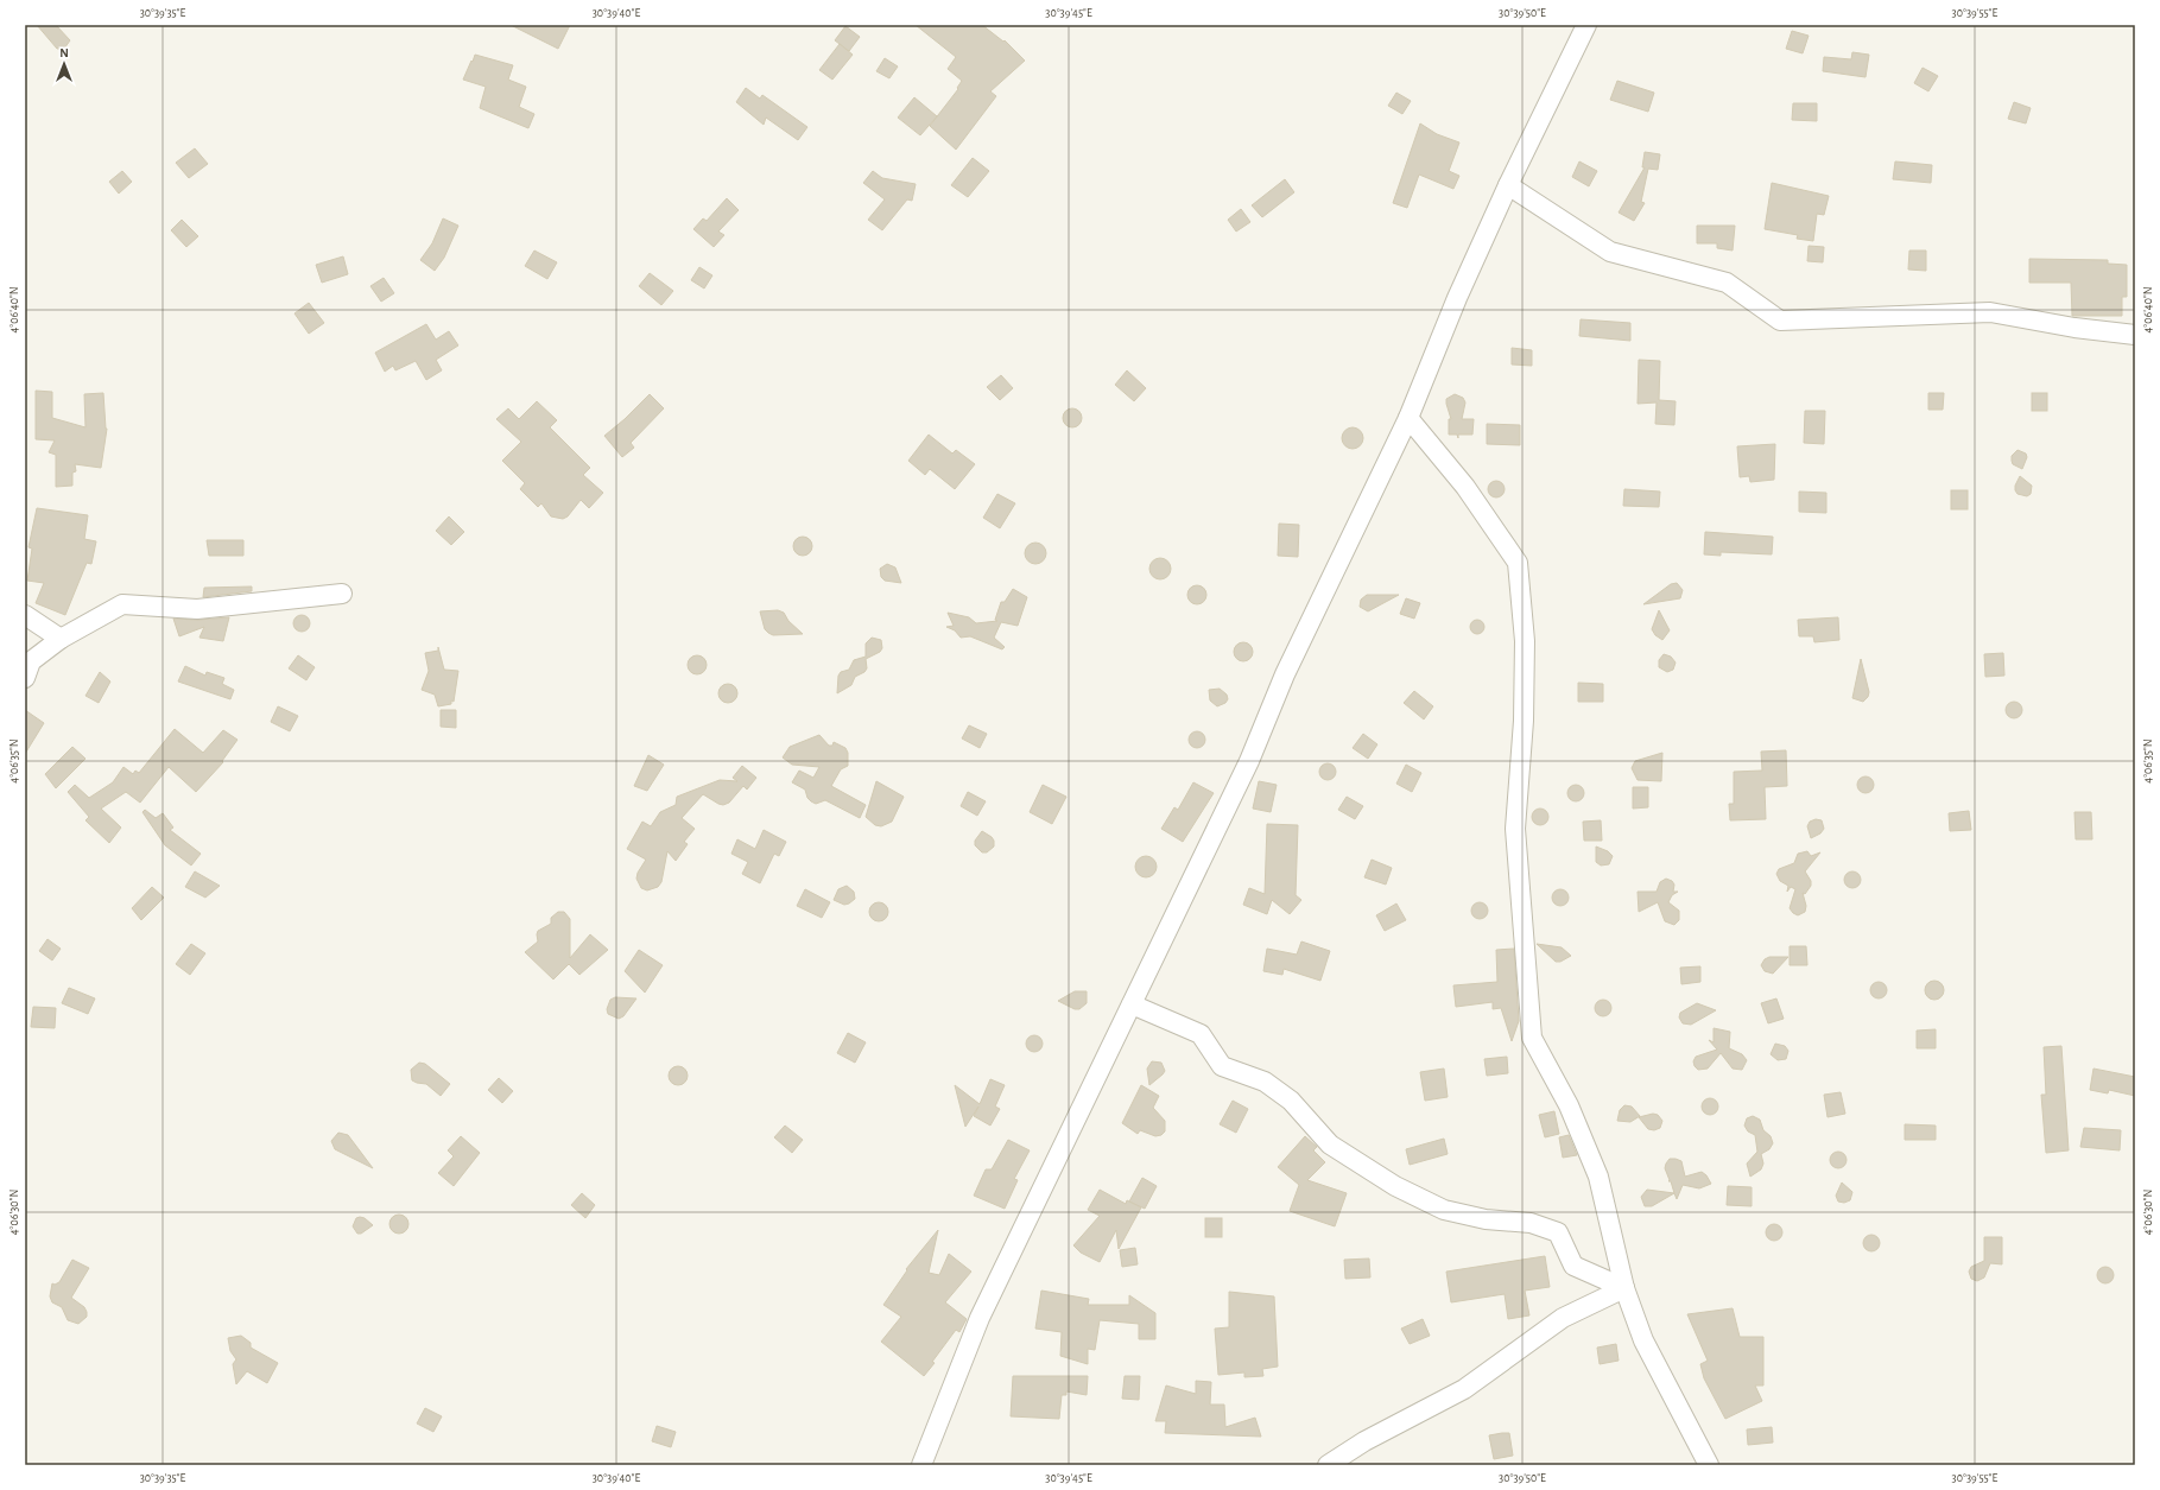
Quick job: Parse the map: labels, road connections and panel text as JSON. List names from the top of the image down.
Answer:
{
  "north": "top",
  "coordinates": [
    "30°39'35\"E",
    "30°39'40\"E",
    "30°39'45\"E",
    "30°39'50\"E",
    "30°39'55\"E",
    "4°06'40\"N",
    "4°06'35\"N",
    "4°06'30\"N"
  ]
}
